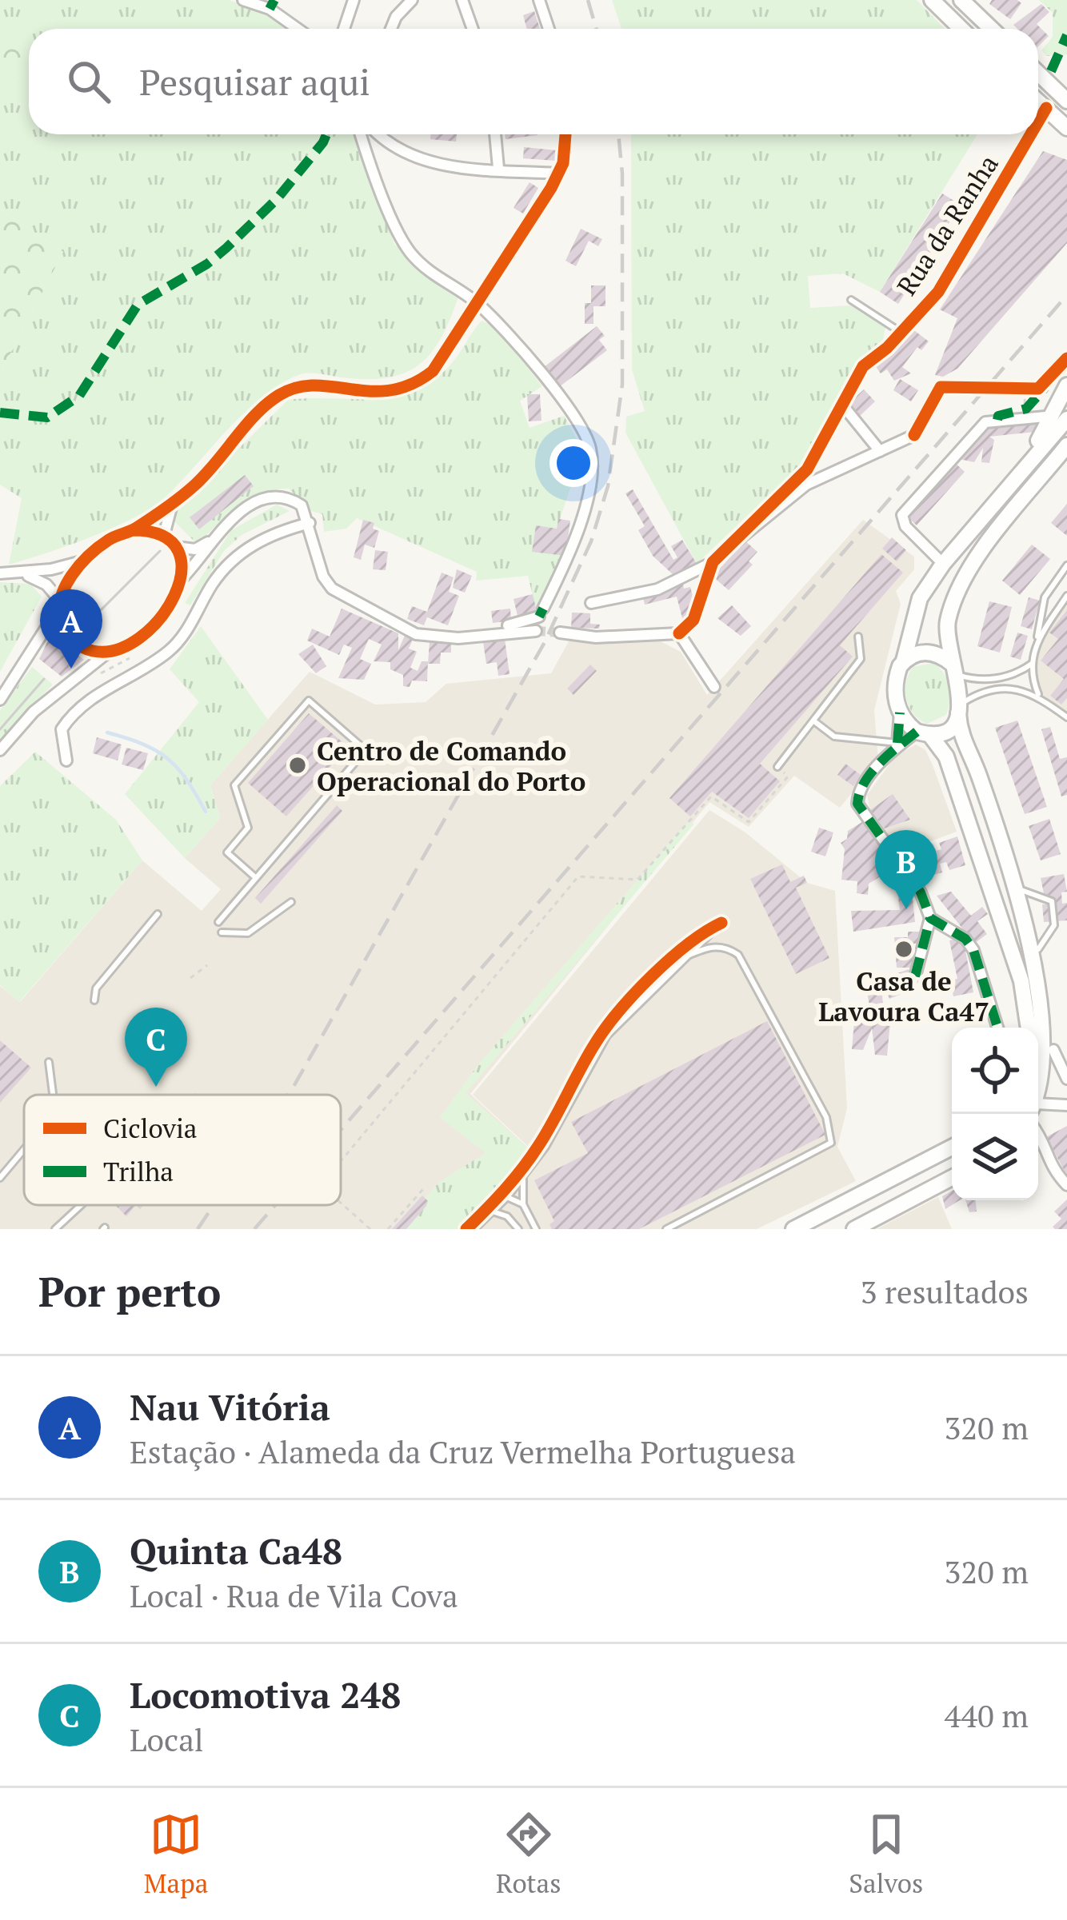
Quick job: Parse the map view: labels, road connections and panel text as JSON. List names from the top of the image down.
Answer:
{
  "streets": {
    "street": ["Rua da Ranha"]
  },
  "places": ["Centro de Comando Operacional do Porto", "Casa de Lavoura Ca47"],
  "legend": ["Ciclovia", "Trilha"],
  "page": {
    "search": "Pesquisar aqui",
    "pins": ["A", "B", "C"],
    "heading": ["Por perto", "3 resultados"],
    "list": [
      {
        "mark": "A",
        "name": "Nau Vitória",
        "note": "Estação · Alameda da Cruz Vermelha Portuguesa",
        "value": "320 m"
      },
      {
        "mark": "B",
        "name": "Quinta Ca48",
        "note": "Local · Rua de Vila Cova",
        "value": "320 m"
      },
      {
        "mark": "C",
        "name": "Locomotiva 248",
        "note": "Local",
        "value": "440 m"
      }
    ],
    "nav": ["Mapa", "Rotas", "Salvos"]
  }
}
